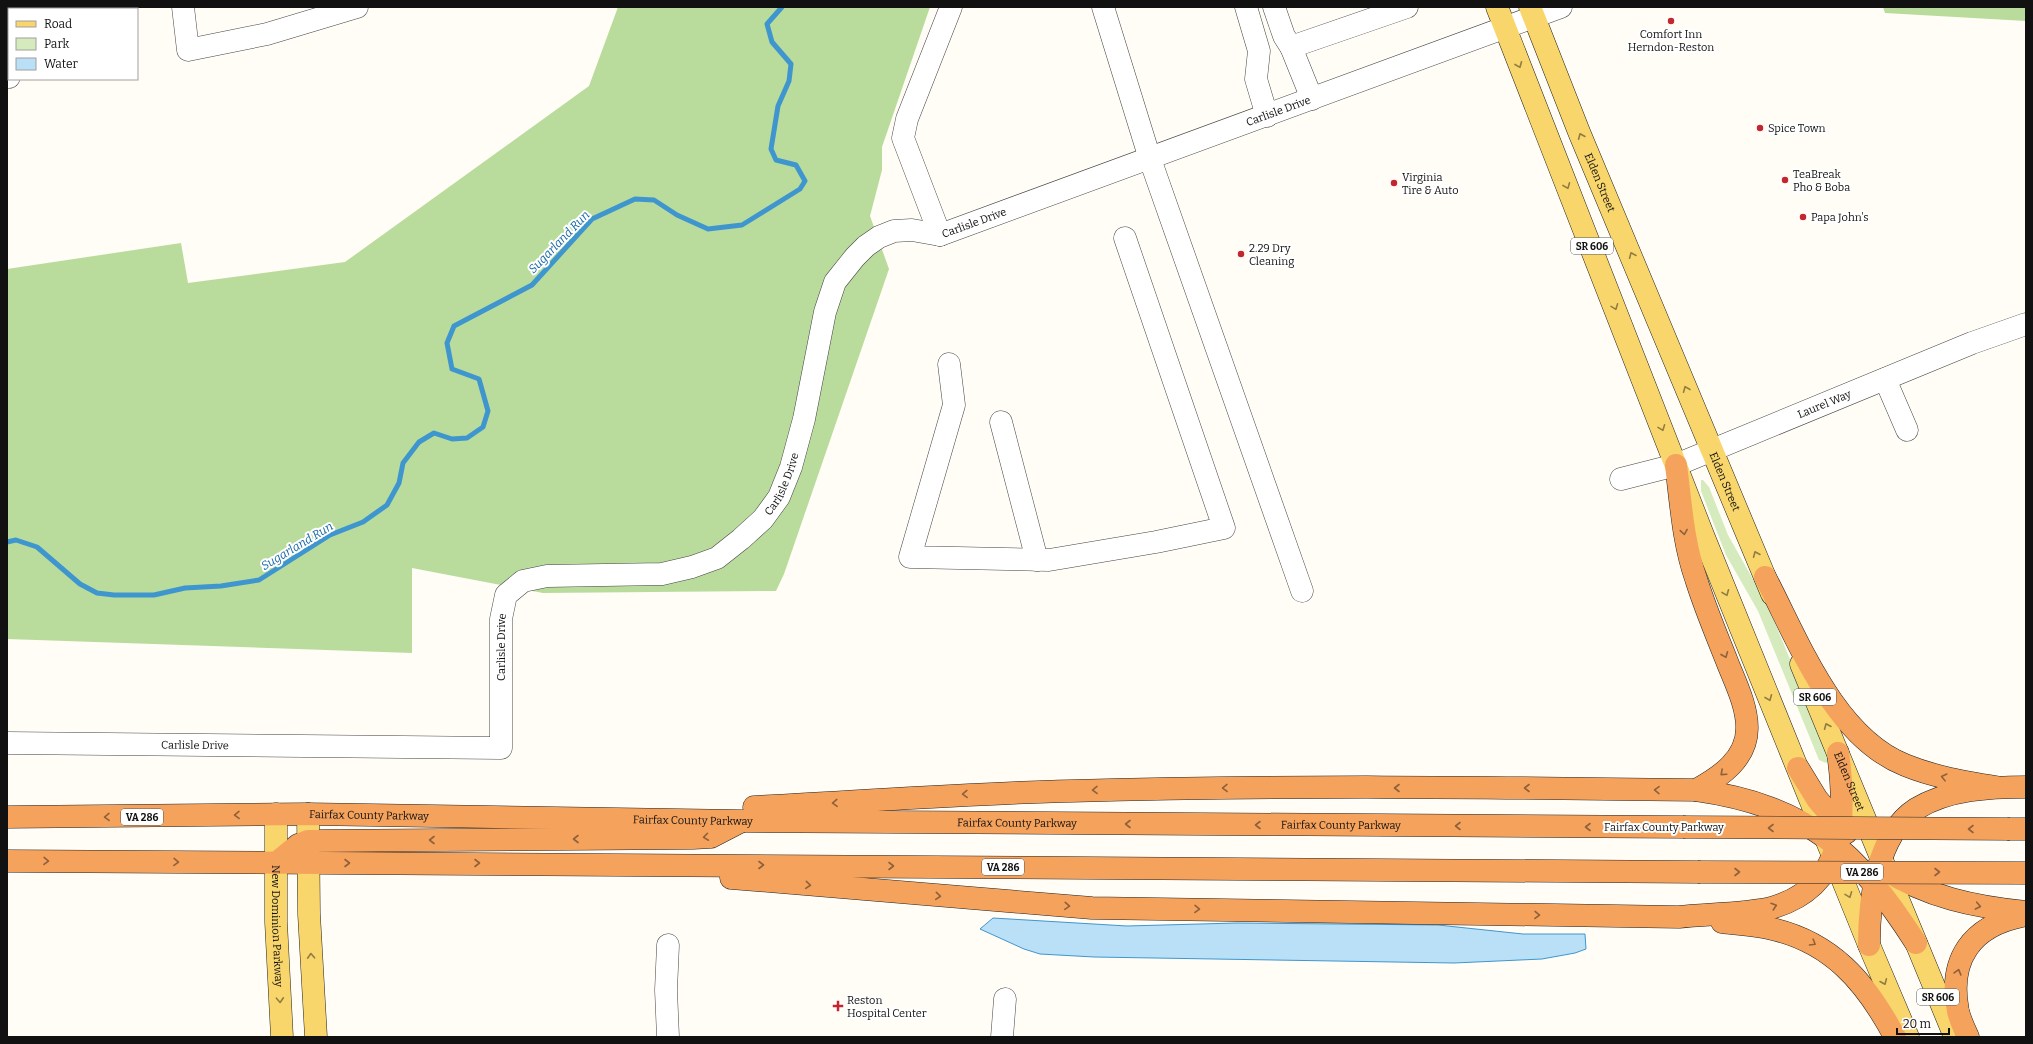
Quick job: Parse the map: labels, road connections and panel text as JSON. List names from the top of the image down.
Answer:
{
  "streets": {
    "highway": ["Fairfax County Parkway", "VA 286"],
    "main road": ["Elden Street", "SR 606", "New Dominion Parkway"],
    "street": ["Carlisle Drive", "Laurel Way"]
  },
  "crossings": [
    ["Carlisle Drive", "Elden Street"],
    ["Carlisle Drive", "SR 606"],
    ["Elden Street", "Laurel Way"],
    ["SR 606", "Laurel Way"],
    ["Fairfax County Parkway", "New Dominion Parkway"],
    ["VA 286", "New Dominion Parkway"]
  ],
  "water": ["Sugarland Run"],
  "places": {
    "other": [
      "Comfort Inn Herndon-Reston",
      "Spice Town",
      "TeaBreak Pho & Boba",
      "Virginia Tire & Auto",
      "Papa John's",
      "2.29 Dry Cleaning"
    ],
    "health": ["Reston Hospital Center"]
  },
  "legend": ["Road", "Park", "Water"],
  "scale_bar": "20 m"
}
